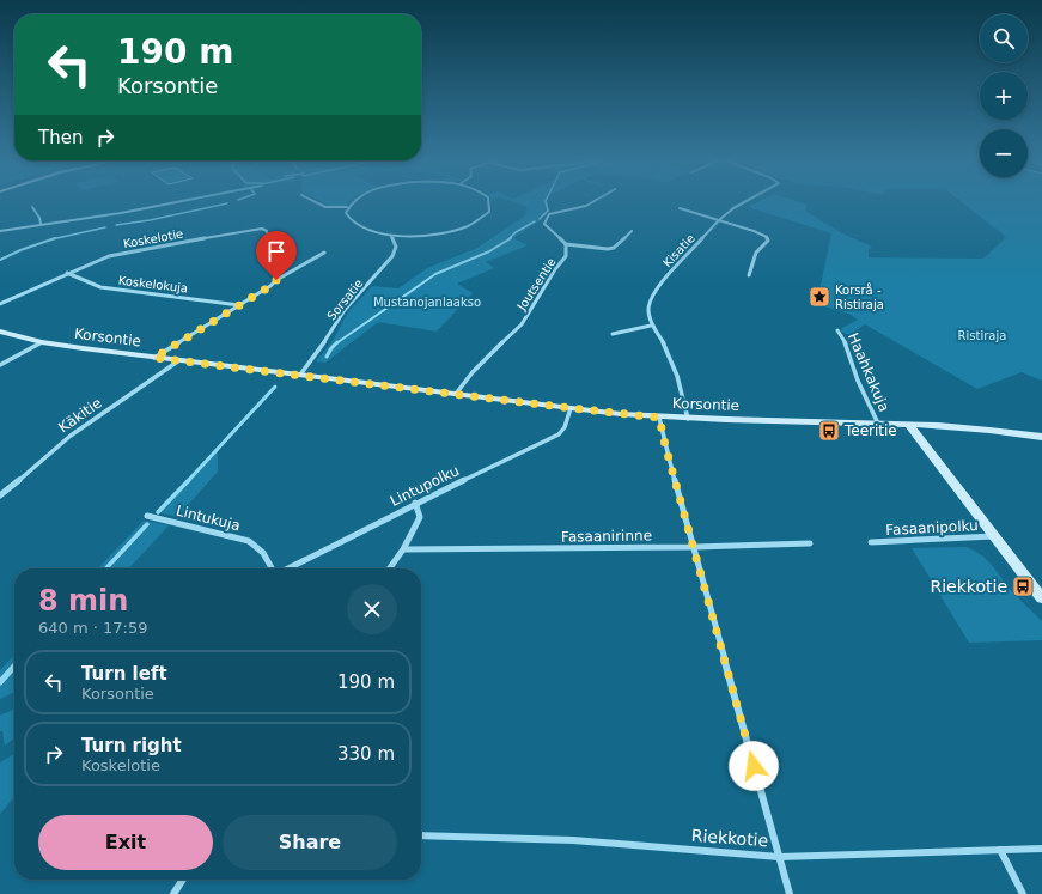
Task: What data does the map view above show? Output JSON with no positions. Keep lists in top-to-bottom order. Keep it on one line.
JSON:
{"streets":{"main road":["Korsontie"],"street":["Koskelotie","Kisatie","Koskelokuja","Joutsentie","Sorsatie","Haahkakuja","Käkitie","Lintupolku","Lintukuja","Fasaanipolku","Fasaanirinne","Riekkotie"]},"crossings":[["Koskelotie","Koskelokuja"],["Joutsentie","Korsontie"],["Sorsatie","Korsontie"],["Korsontie","Haahkakuja"],["Korsontie","Käkitie"],["Korsontie","Lintupolku"]],"parks":["Mustanojanlaakso","Ristiraja"],"places":{"place":["Korsrå - Ristiraja"],"bus stop":["Teeritie","Riekkotie"]},"page":{"map_buttons":["+","−"],"turn":["190 m","Korsontie"],"then":"Then","heading":["8 min","640 m · 17:59"],"list":[{"name":"Turn left","note":"Korsontie","value":"190 m"},{"name":"Turn right","note":"Koskelotie","value":"330 m"}],"buttons":["Exit","Share"]}}
